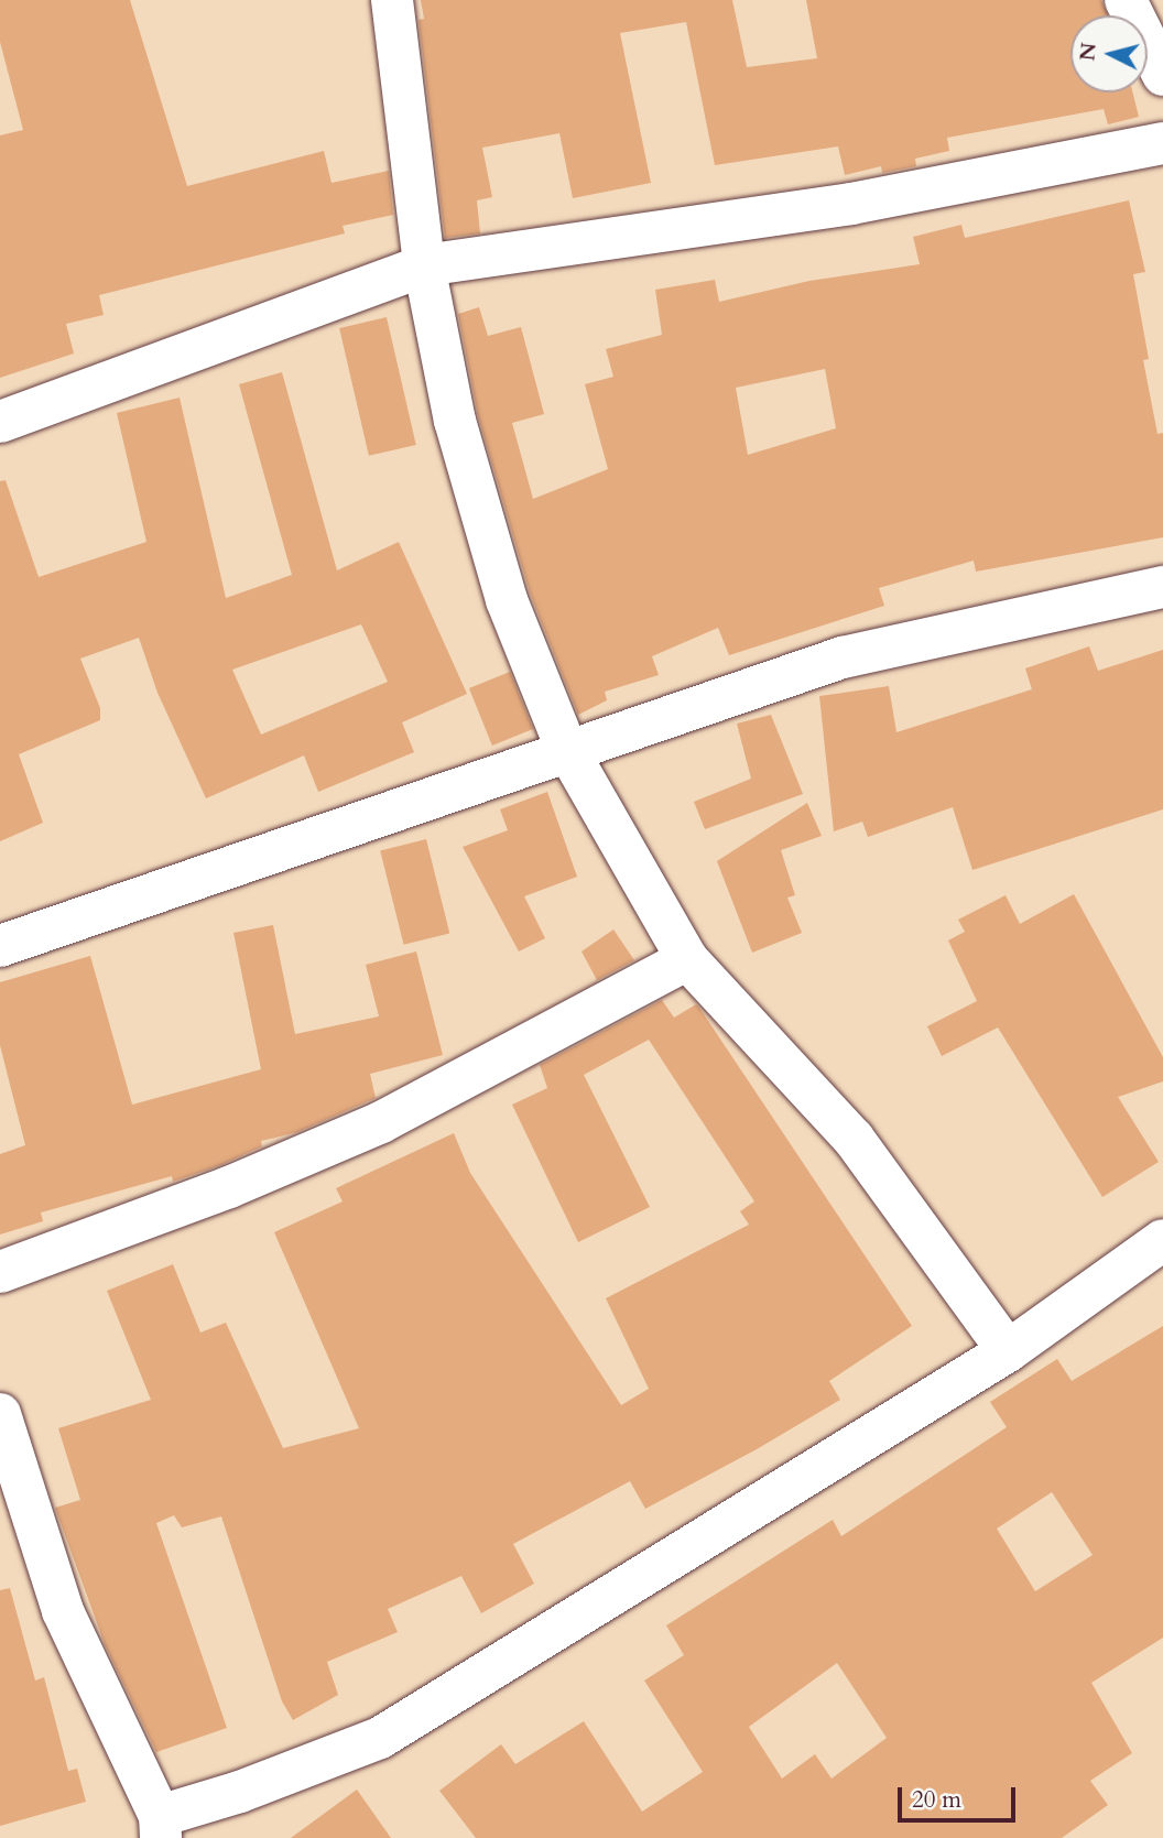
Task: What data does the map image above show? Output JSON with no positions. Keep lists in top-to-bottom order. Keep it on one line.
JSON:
{"scale_bar":"20 m","north":"left"}
